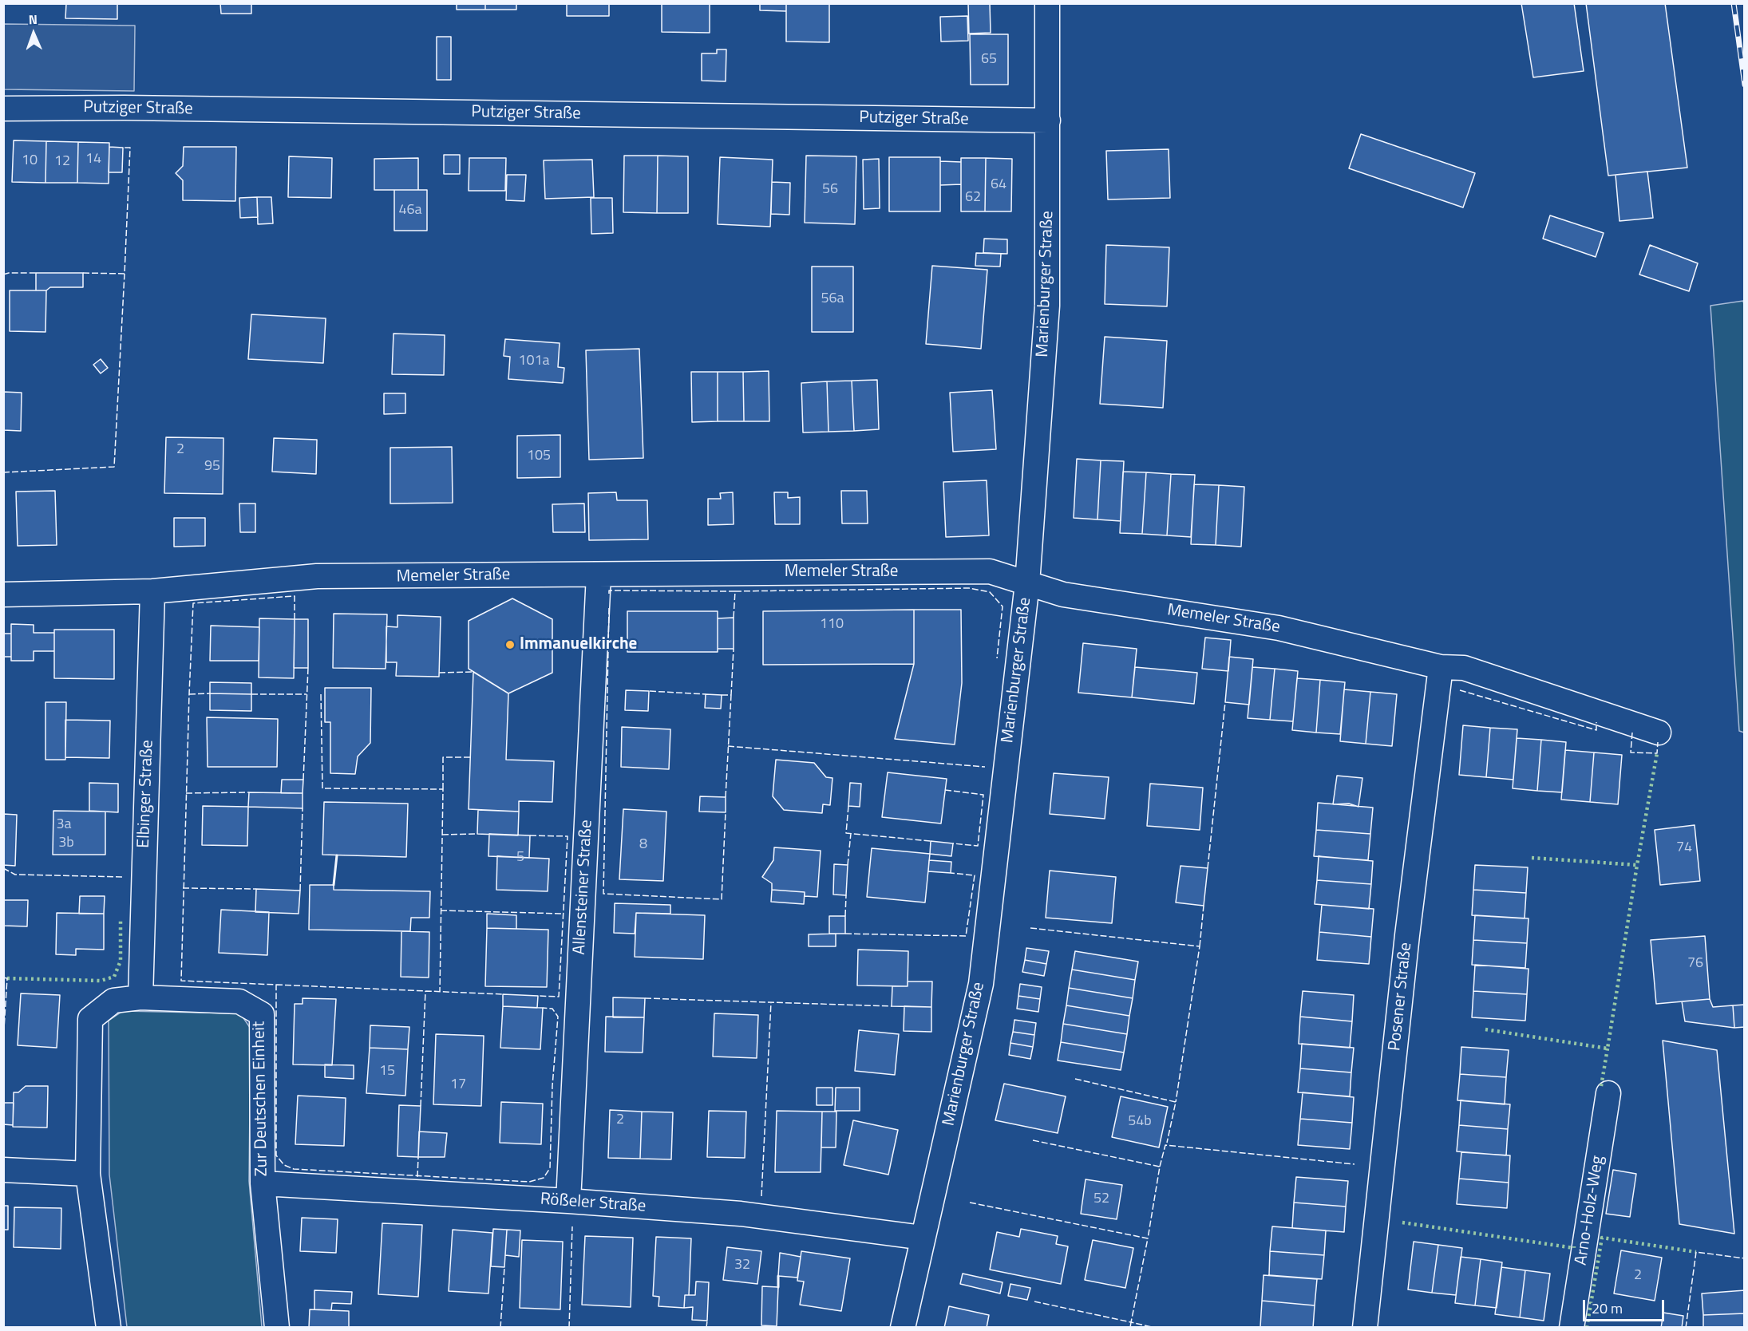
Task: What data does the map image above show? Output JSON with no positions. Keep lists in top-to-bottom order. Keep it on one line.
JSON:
{"streets":{"street":["Putziger Straße","Marienburger Straße","Memeler Straße","Elbinger Straße","Allensteiner Straße","Posener Straße","Zur Deutschen Einheit","Rößeler Straße","Arno-Holz-Weg"]},"crossings":[["Putziger Straße","Marienburger Straße"],["Marienburger Straße","Memeler Straße"],["Marienburger Straße","Rößeler Straße"],["Memeler Straße","Elbinger Straße"],["Memeler Straße","Allensteiner Straße"],["Memeler Straße","Posener Straße"],["Elbinger Straße","Zur Deutschen Einheit"],["Allensteiner Straße","Rößeler Straße"],["Zur Deutschen Einheit","Rößeler Straße"]],"places":["Immanuelkirche"],"house_numbers":["65","14","10","12","64","56","62","46a","56a","101a","2","105","95","110","3a","3b","8","74","5","76","15","17","2","54b","52","32","2"],"scale_bar":"20 m","north":"top"}
